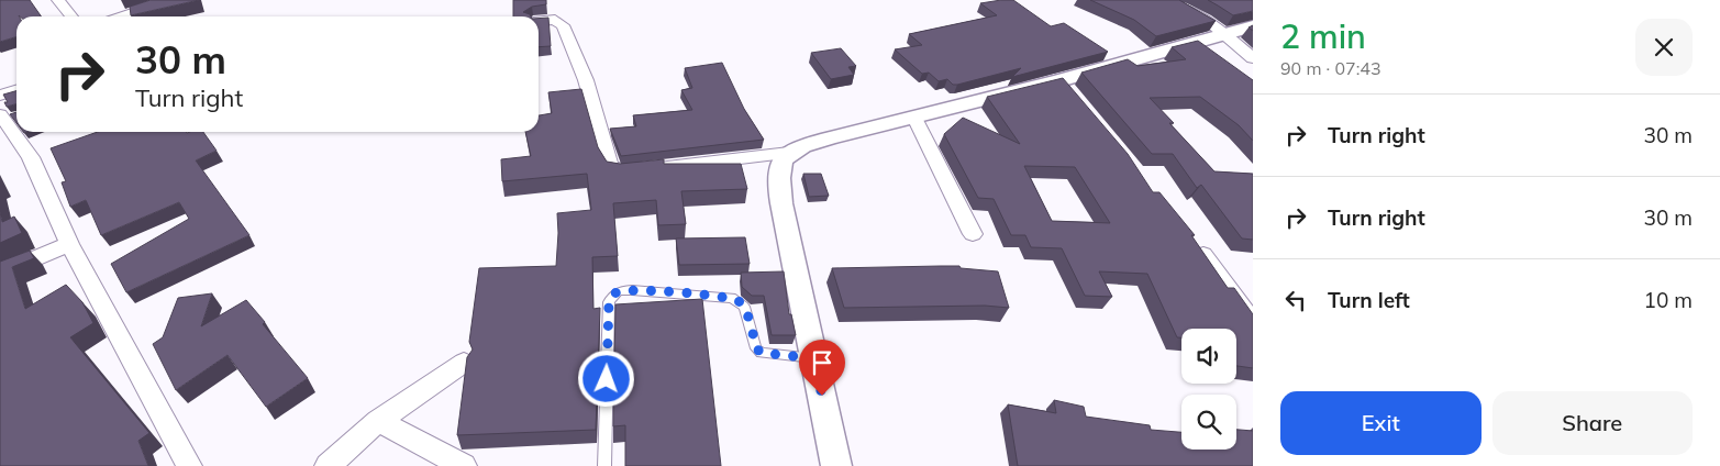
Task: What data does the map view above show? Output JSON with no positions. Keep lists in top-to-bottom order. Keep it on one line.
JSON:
{"page":{"heading":["2 min","90 m · 07:43"],"turn":["30 m","Turn right"],"list":[{"name":"Turn right","value":"30 m"},{"name":"Turn right","value":"30 m"},{"name":"Turn left","value":"10 m"}],"buttons":["Exit","Share"]}}
